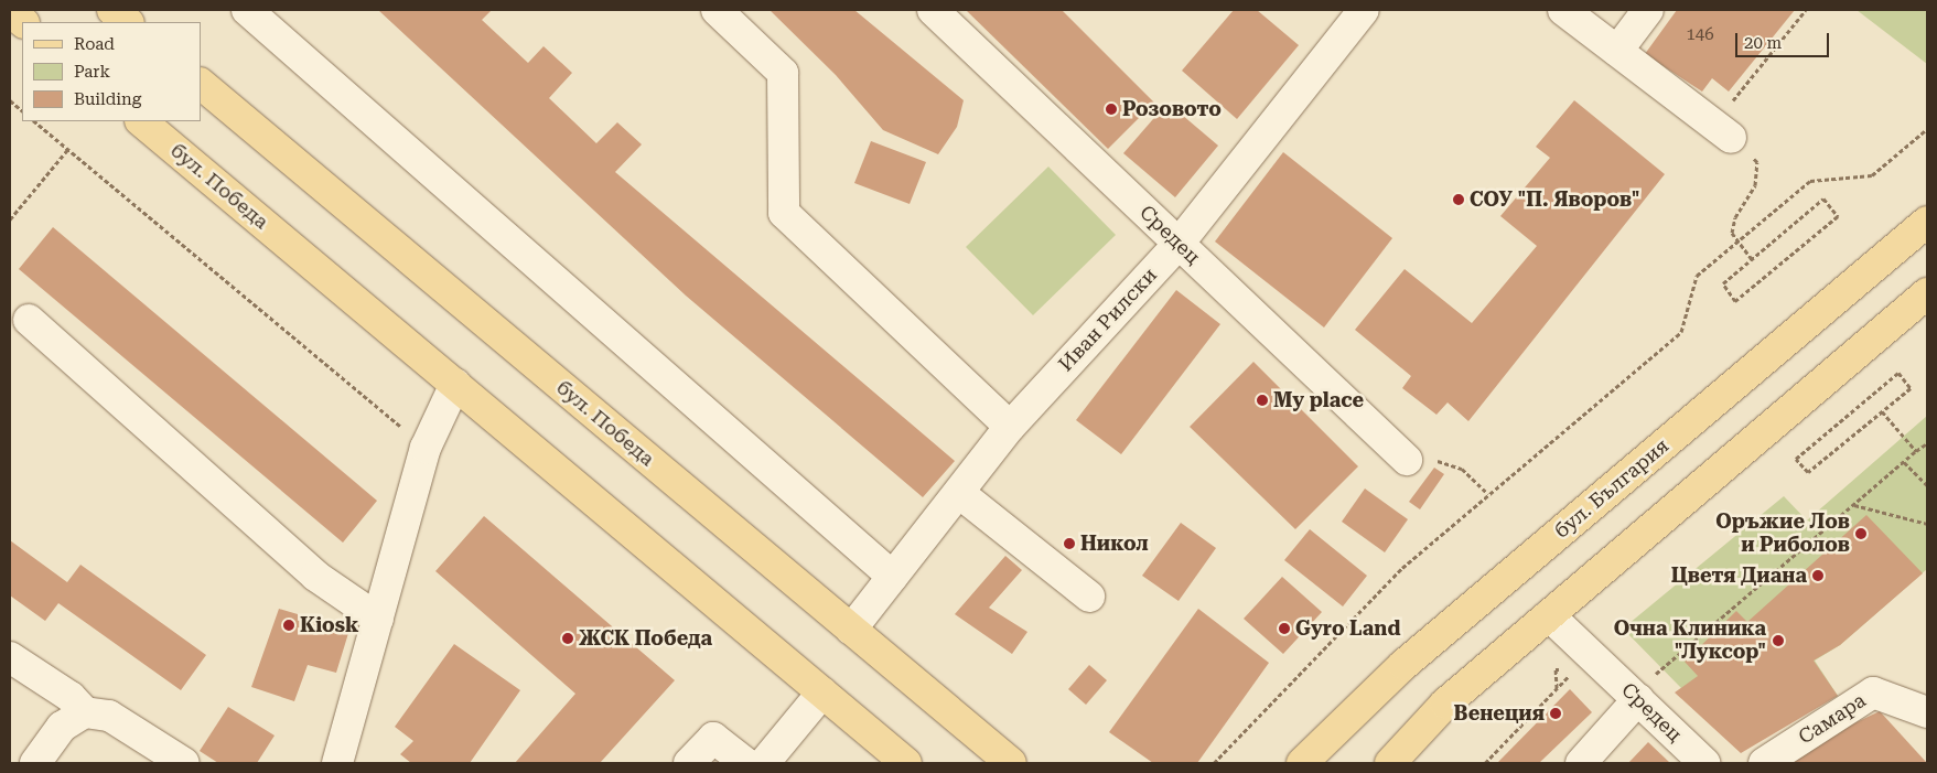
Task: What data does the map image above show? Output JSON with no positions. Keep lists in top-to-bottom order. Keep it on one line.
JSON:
{"streets":{"main road":["бул. Победа","бул. България"],"street":["Средец","Иван Рилски","Самара"]},"crossings":[["бул. Победа","Иван Рилски"],["Средец","Иван Рилски"]],"places":["Розовото","СОУ \"П. Яворов\"","My place","Оръжие Лов и Риболов","Никол","Цветя Диана","Kiosk","Gyro Land","ЖСК Победа","Очна Клиника \"Луксор\"","Венеция"],"house_numbers":["146"],"legend":["Road","Park","Building"],"scale_bar":"20 m"}
